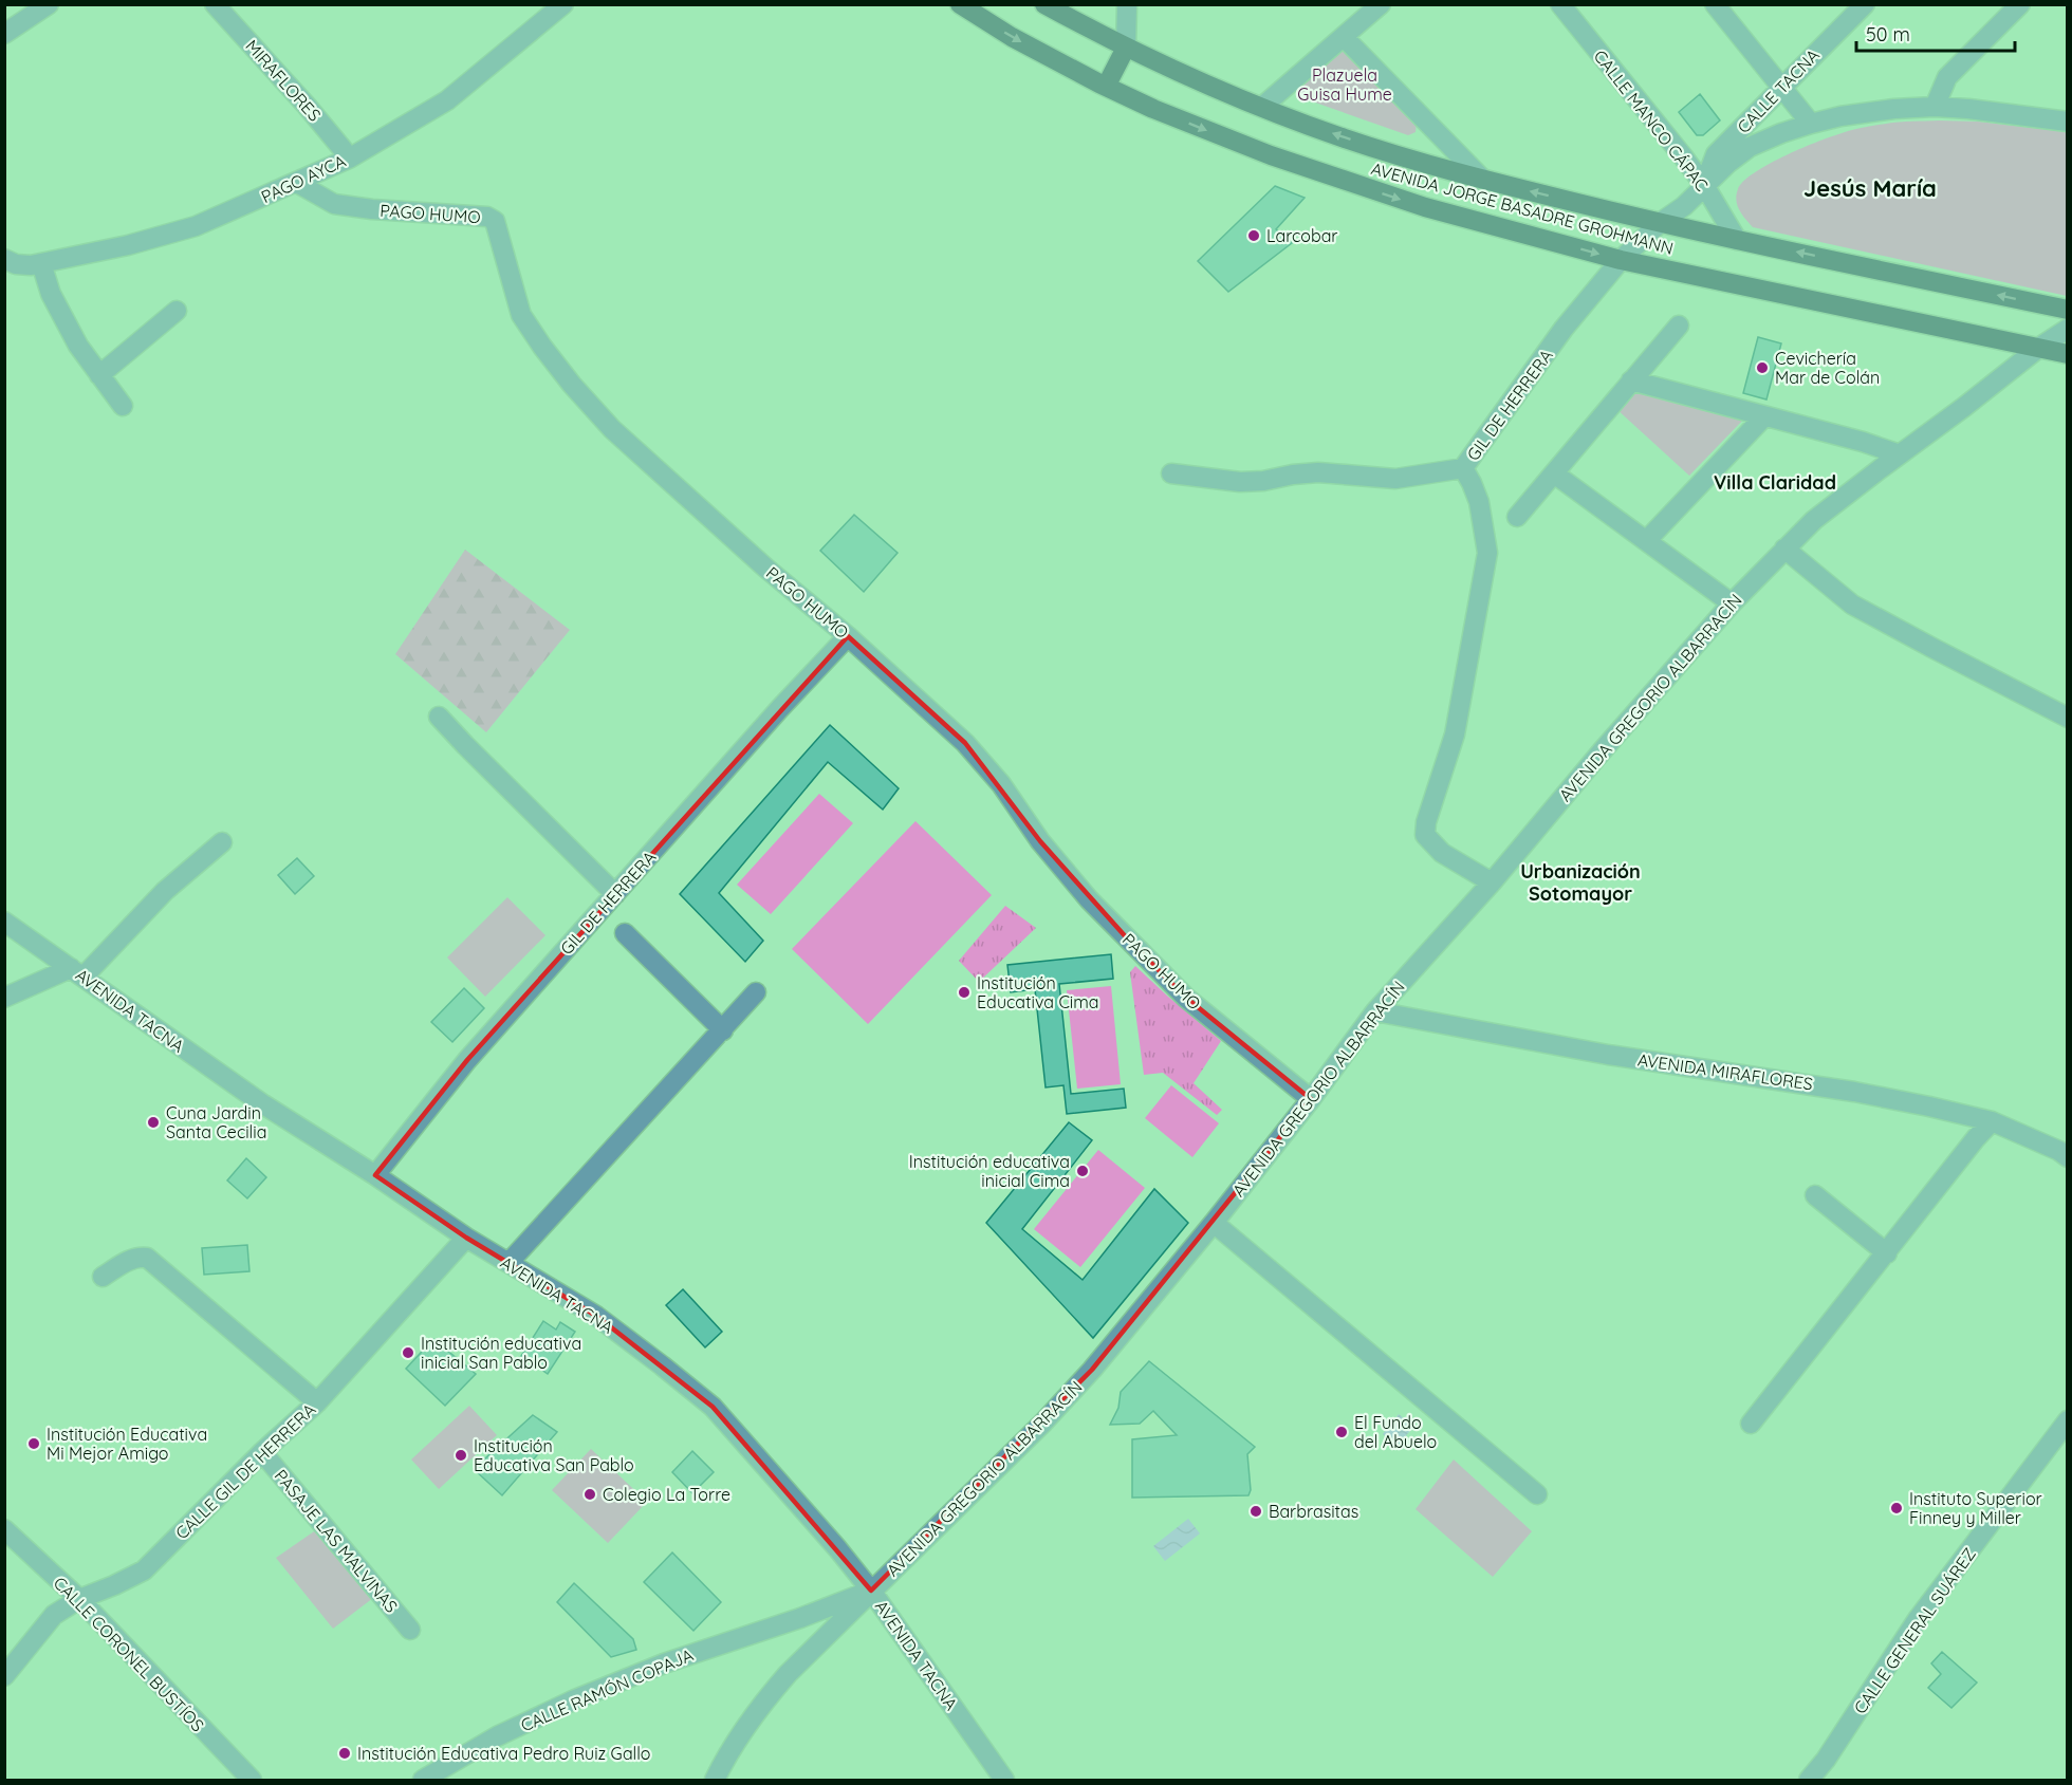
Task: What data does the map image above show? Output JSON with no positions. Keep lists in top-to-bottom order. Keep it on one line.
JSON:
{"streets":{"highway":["AVENIDA JORGE BASADRE GROHMANN"],"street":["MIRAFLORES","CALLE TACNA","CALLE MANCO CÁPAC","PAGO AYCA","PAGO HUMO","GIL DE HERRERA","AVENIDA GREGORIO ALBARRACÍN","AVENIDA TACNA","AVENIDA MIRAFLORES","CALLE GIL DE HERRERA","PASAJE LAS MALVINAS","CALLE GENERAL SUÁREZ","CALLE CORONEL BUSTÍOS","CALLE RAMÓN COPAJA"]},"crossings":[["MIRAFLORES","PAGO AYCA"],["CALLE TACNA","CALLE MANCO CÁPAC"],["CALLE TACNA","GIL DE HERRERA"],["CALLE MANCO CÁPAC","AVENIDA JORGE BASADRE GROHMANN"],["CALLE MANCO CÁPAC","GIL DE HERRERA"],["PAGO AYCA","PAGO HUMO"],["AVENIDA JORGE BASADRE GROHMANN","GIL DE HERRERA"],["AVENIDA JORGE BASADRE GROHMANN","AVENIDA GREGORIO ALBARRACÍN"],["PAGO HUMO","GIL DE HERRERA"],["PAGO HUMO","AVENIDA GREGORIO ALBARRACÍN"],["GIL DE HERRERA","AVENIDA TACNA"],["AVENIDA GREGORIO ALBARRACÍN","AVENIDA TACNA"],["AVENIDA GREGORIO ALBARRACÍN","AVENIDA MIRAFLORES"],["AVENIDA GREGORIO ALBARRACÍN","CALLE RAMÓN COPAJA"],["AVENIDA TACNA","CALLE GIL DE HERRERA"],["AVENIDA TACNA","CALLE RAMÓN COPAJA"],["CALLE GIL DE HERRERA","PASAJE LAS MALVINAS"],["CALLE GIL DE HERRERA","CALLE CORONEL BUSTÍOS"]],"districts":["Jesús María","Villa Claridad","Urbanización Sotomayor"],"parks":["Plazuela Guisa Hume"],"places":["Larcobar","Cevichería Mar de Colán","Institución Educativa Cima","Cuna Jardin Santa Cecilia","Institución educativa inicial Cima","Institución educativa inicial San Pablo","El Fundo del Abuelo","Institución Educativa Mi Mejor Amigo","Institución Educativa San Pablo","Colegio La Torre","Instituto Superior Finney y Miller","Barbrasitas","Institución Educativa Pedro Ruiz Gallo"],"scale_bar":"50 m"}
